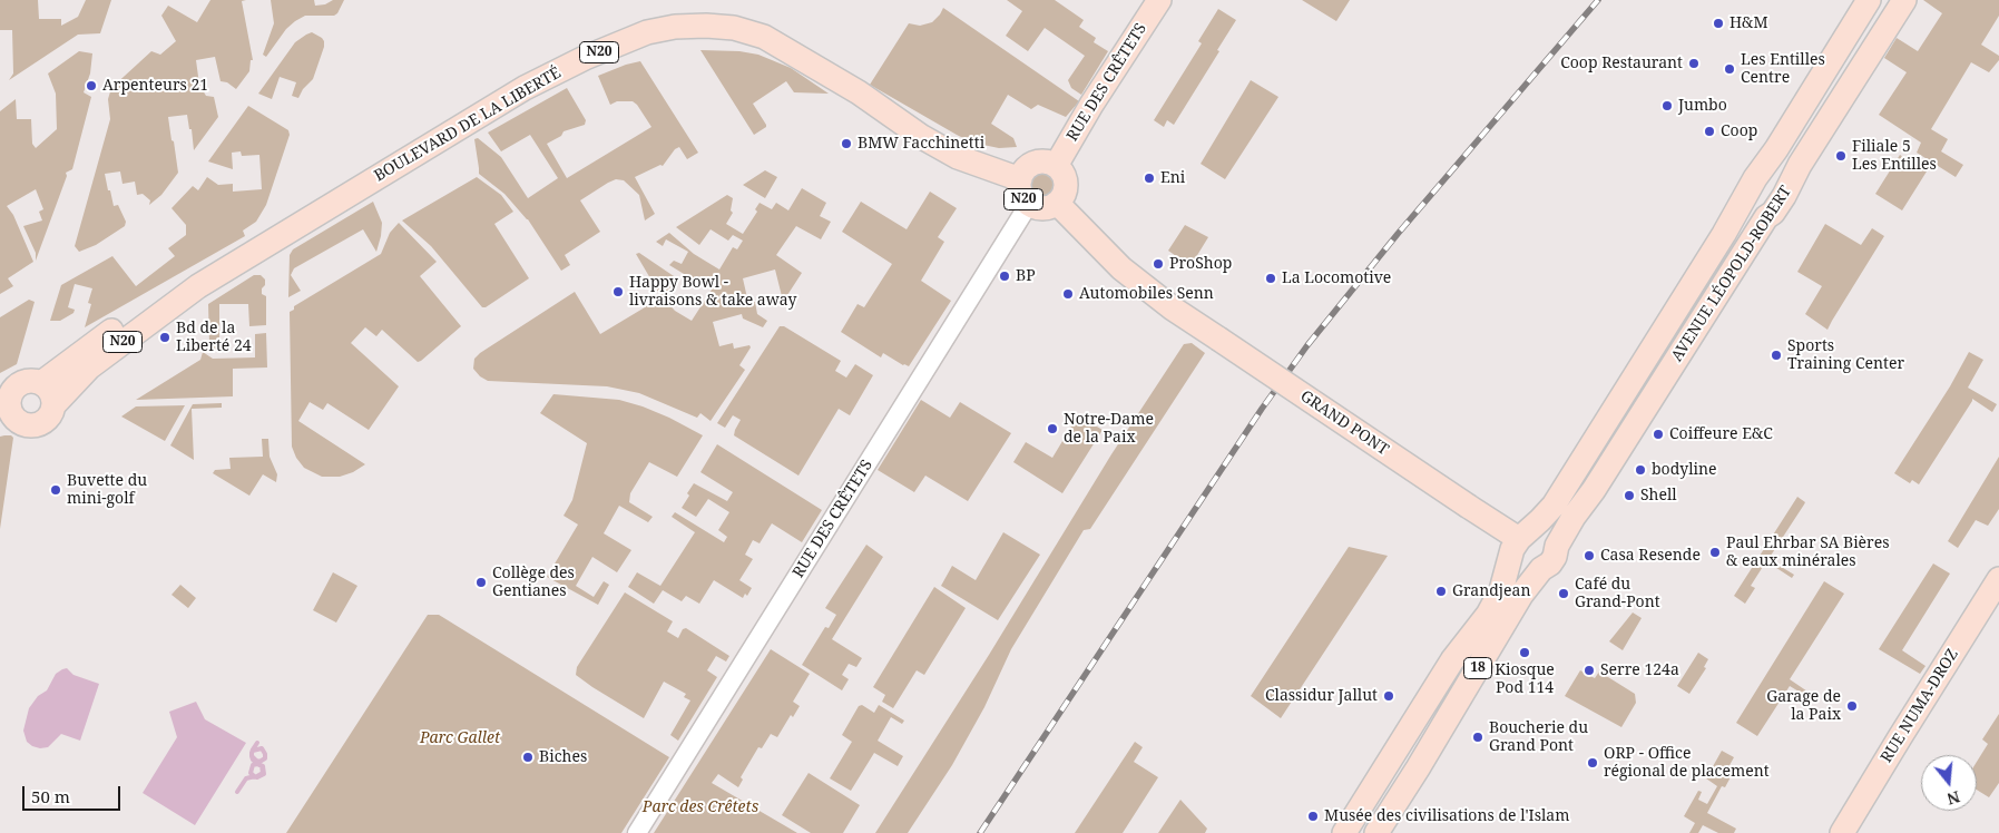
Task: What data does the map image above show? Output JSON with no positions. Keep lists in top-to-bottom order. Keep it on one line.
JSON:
{"streets":{"main road":["N20","RUE DES CRÊTETS","BOULEVARD DE LA LIBERTÉ","AVENUE LÉOPOLD-ROBERT","GRAND PONT","18","RUE NUMA-DROZ"]},"crossings":[["N20","RUE DES CRÊTETS"],["N20","BOULEVARD DE LA LIBERTÉ"],["N20","GRAND PONT"],["RUE DES CRÊTETS","BOULEVARD DE LA LIBERTÉ"],["RUE DES CRÊTETS","GRAND PONT"],["BOULEVARD DE LA LIBERTÉ","GRAND PONT"],["AVENUE LÉOPOLD-ROBERT","GRAND PONT"]],"parks":["Parc Gallet","Parc des Crêtets"],"places":["H&M","Coop Restaurant","Les Entilles Centre","Arpenteurs 21","Jumbo","Coop","BMW Facchinetti","Filiale 5 Les Entilles","Eni","ProShop","BP","La Locomotive","Happy Bowl - livraisons & take away","Automobiles Senn","Bd de la Liberté 24","Sports Training Center","Notre-Dame de la Paix","Coiffeure E&C","bodyline","Buvette du mini-golf","Shell","Paul Ehrbar SA Bières & eaux minérales","Casa Resende","Collège des Gentianes","Grandjean","Café du Grand-Pont","Kiosque Pod 114","Serre 124a","Classidur Jallut","Garage de la Paix","Boucherie du Grand Pont","Biches","ORP - Office régional de placement","Musée des civilisations de l'Islam"],"scale_bar":"50 m","north":"bottom"}
